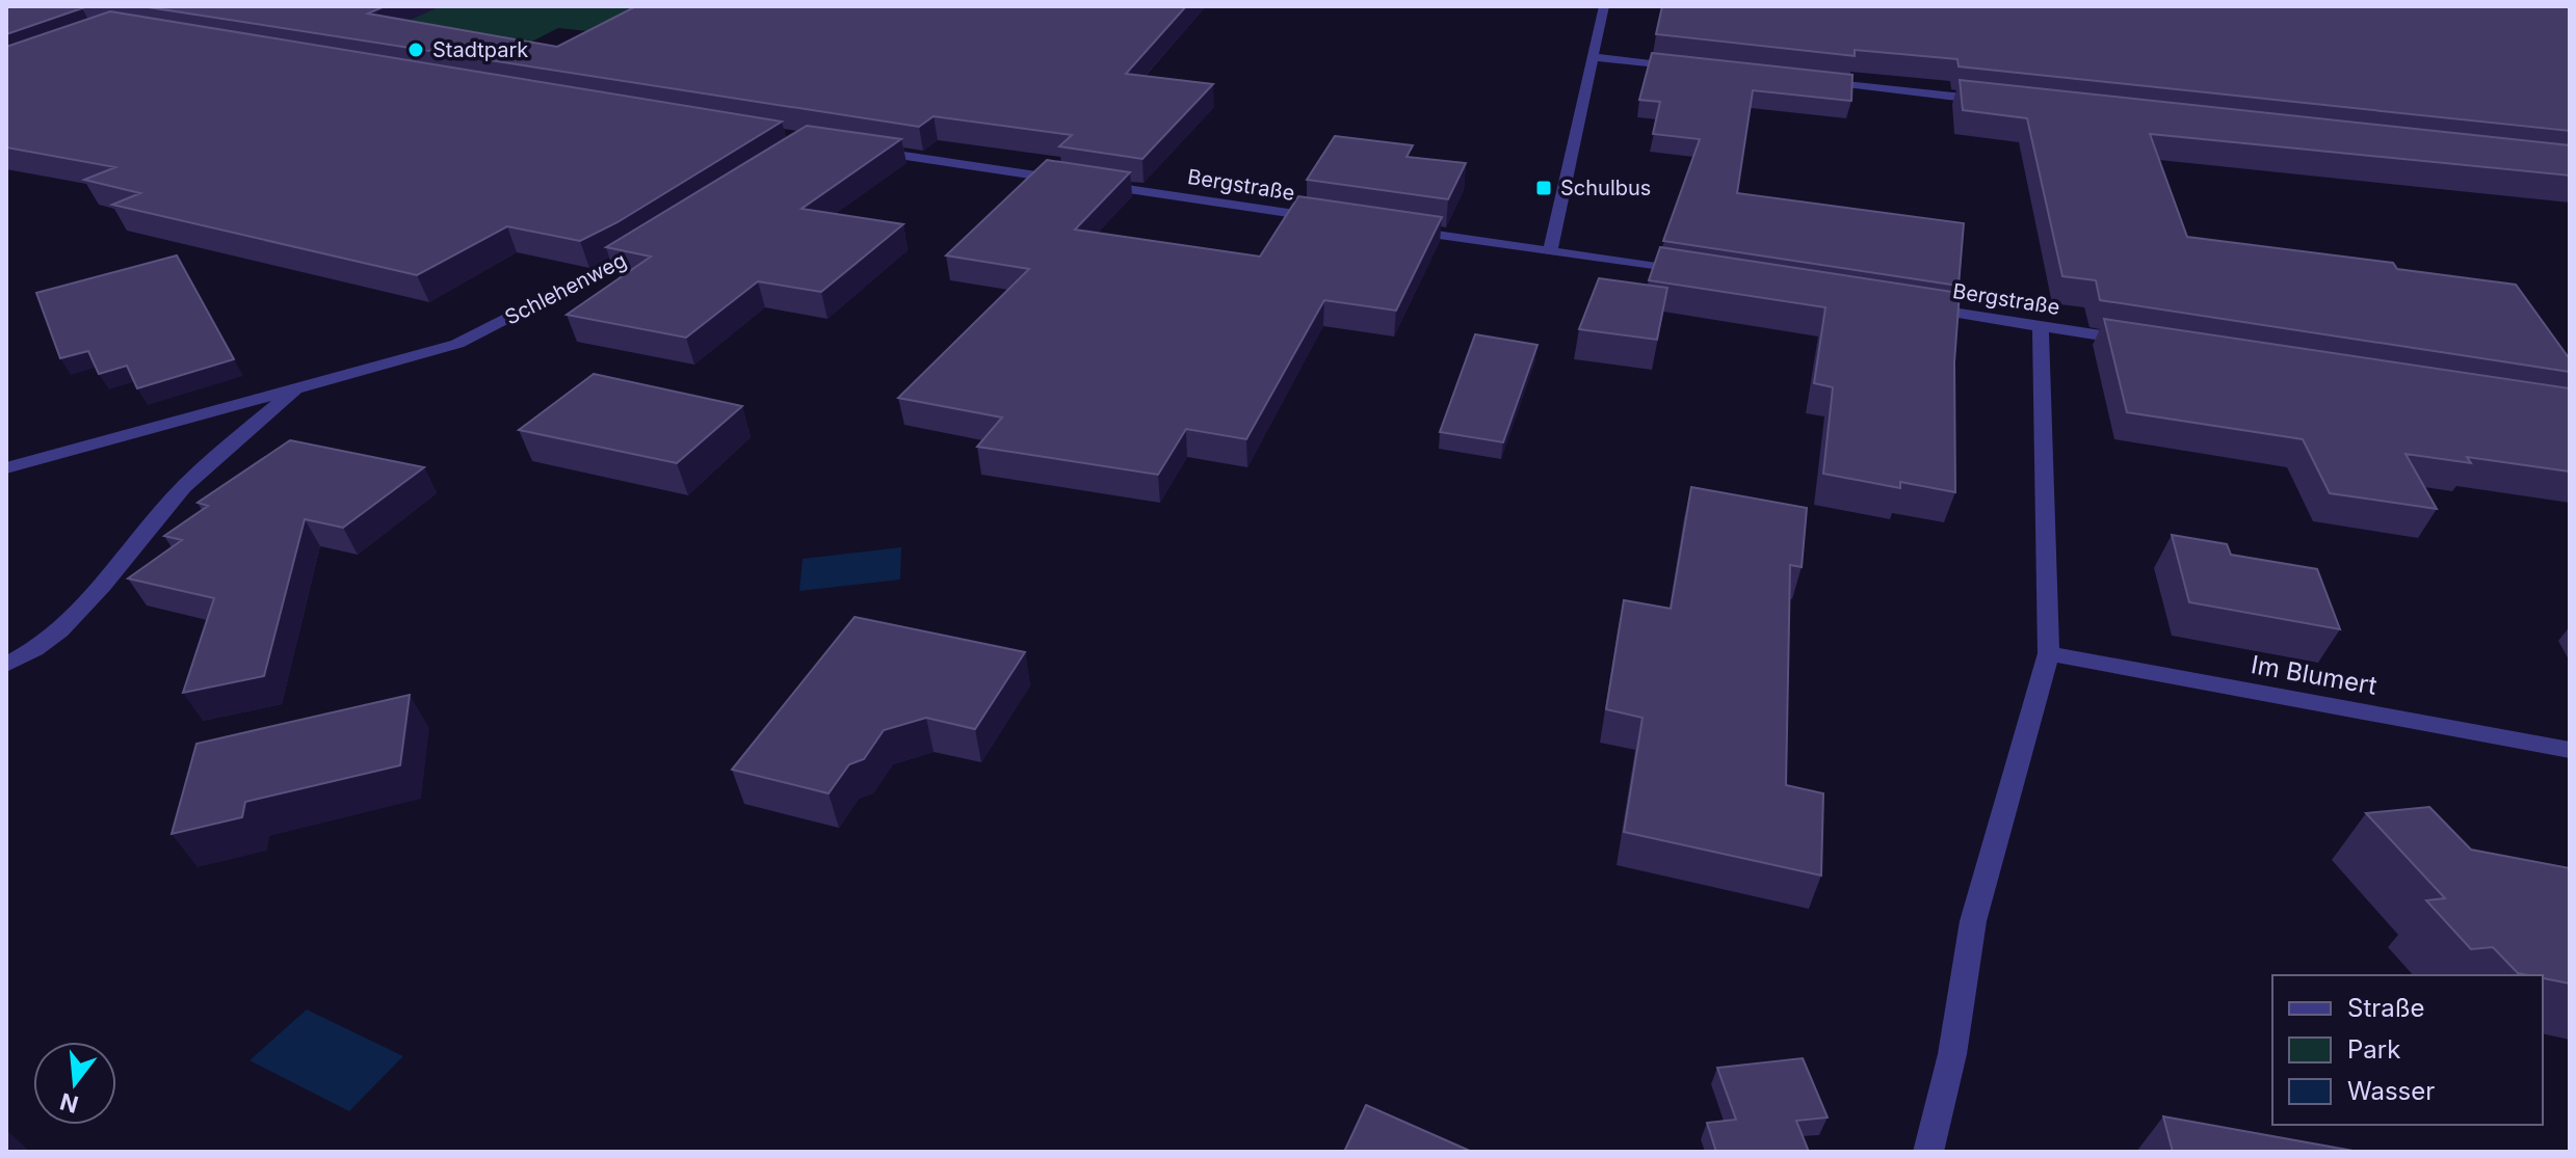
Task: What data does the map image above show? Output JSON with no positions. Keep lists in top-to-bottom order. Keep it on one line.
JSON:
{"streets":{"street":["Bergstraße","Schlehenweg","Im Blumert"]},"places":{"other":["Stadtpark"],"transit":["Schulbus"]},"legend":["Straße","Park","Wasser"],"north":"bottom"}
